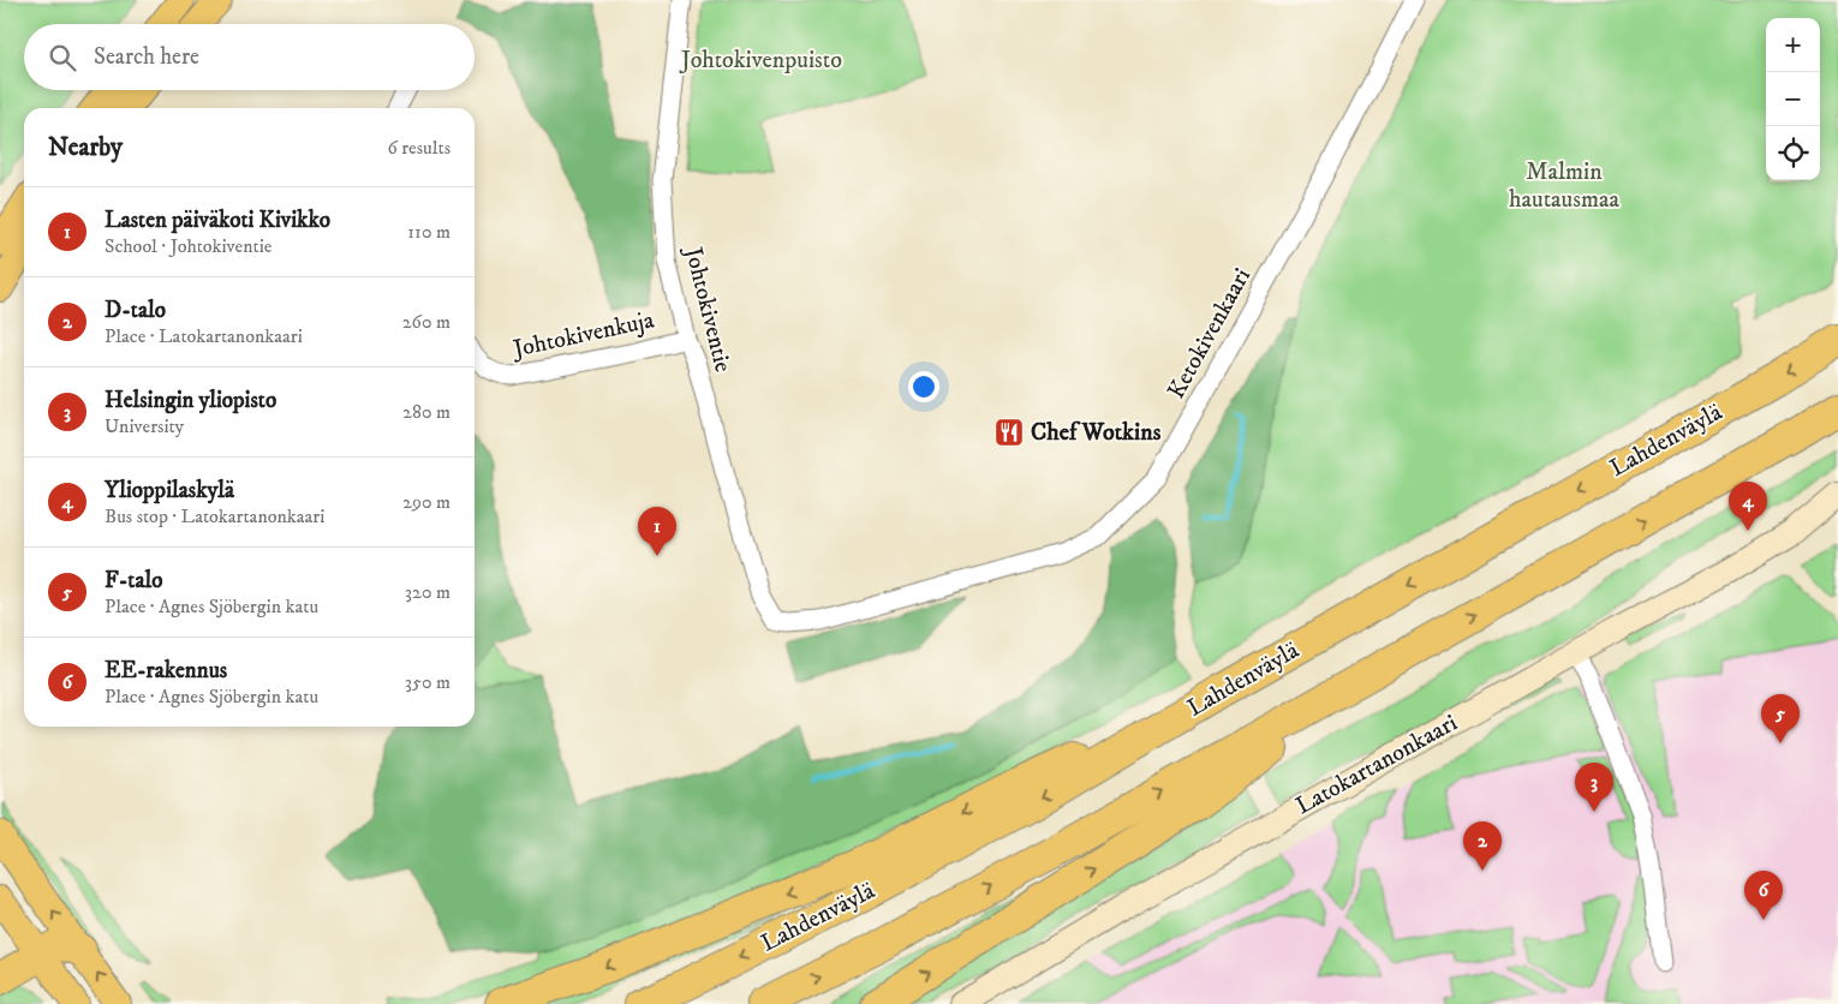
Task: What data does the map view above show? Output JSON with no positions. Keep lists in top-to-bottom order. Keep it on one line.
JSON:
{"streets":{"highway":["Lahdenväylä"],"street":["Johtokiventie","Ketokivenkaari","Johtokivenkuja","Latokartanonkaari"]},"crossings":[["Johtokiventie","Ketokivenkaari"],["Johtokiventie","Johtokivenkuja"]],"parks":["Johtokivenpuisto","Malmin hautausmaa"],"places":{"restaurant":["Chef Wotkins"]},"page":{"map_buttons":["+","−"],"search":"Search here","heading":["Nearby","6 results"],"list":[{"mark":"1","name":"Lasten päiväkoti Kivikko","note":"School · Johtokiventie","value":"110 m"},{"mark":"2","name":"D-talo","note":"Place · Latokartanonkaari","value":"260 m"},{"mark":"3","name":"Helsingin yliopisto","note":"University","value":"280 m"},{"mark":"4","name":"Ylioppilaskylä","note":"Bus stop · Latokartanonkaari","value":"290 m"},{"mark":"5","name":"F-talo","note":"Place · Agnes Sjöbergin katu","value":"320 m"},{"mark":"6","name":"EE-rakennus","note":"Place · Agnes Sjöbergin katu","value":"350 m"}],"pins":["4","1","5","3","2","6"]}}
